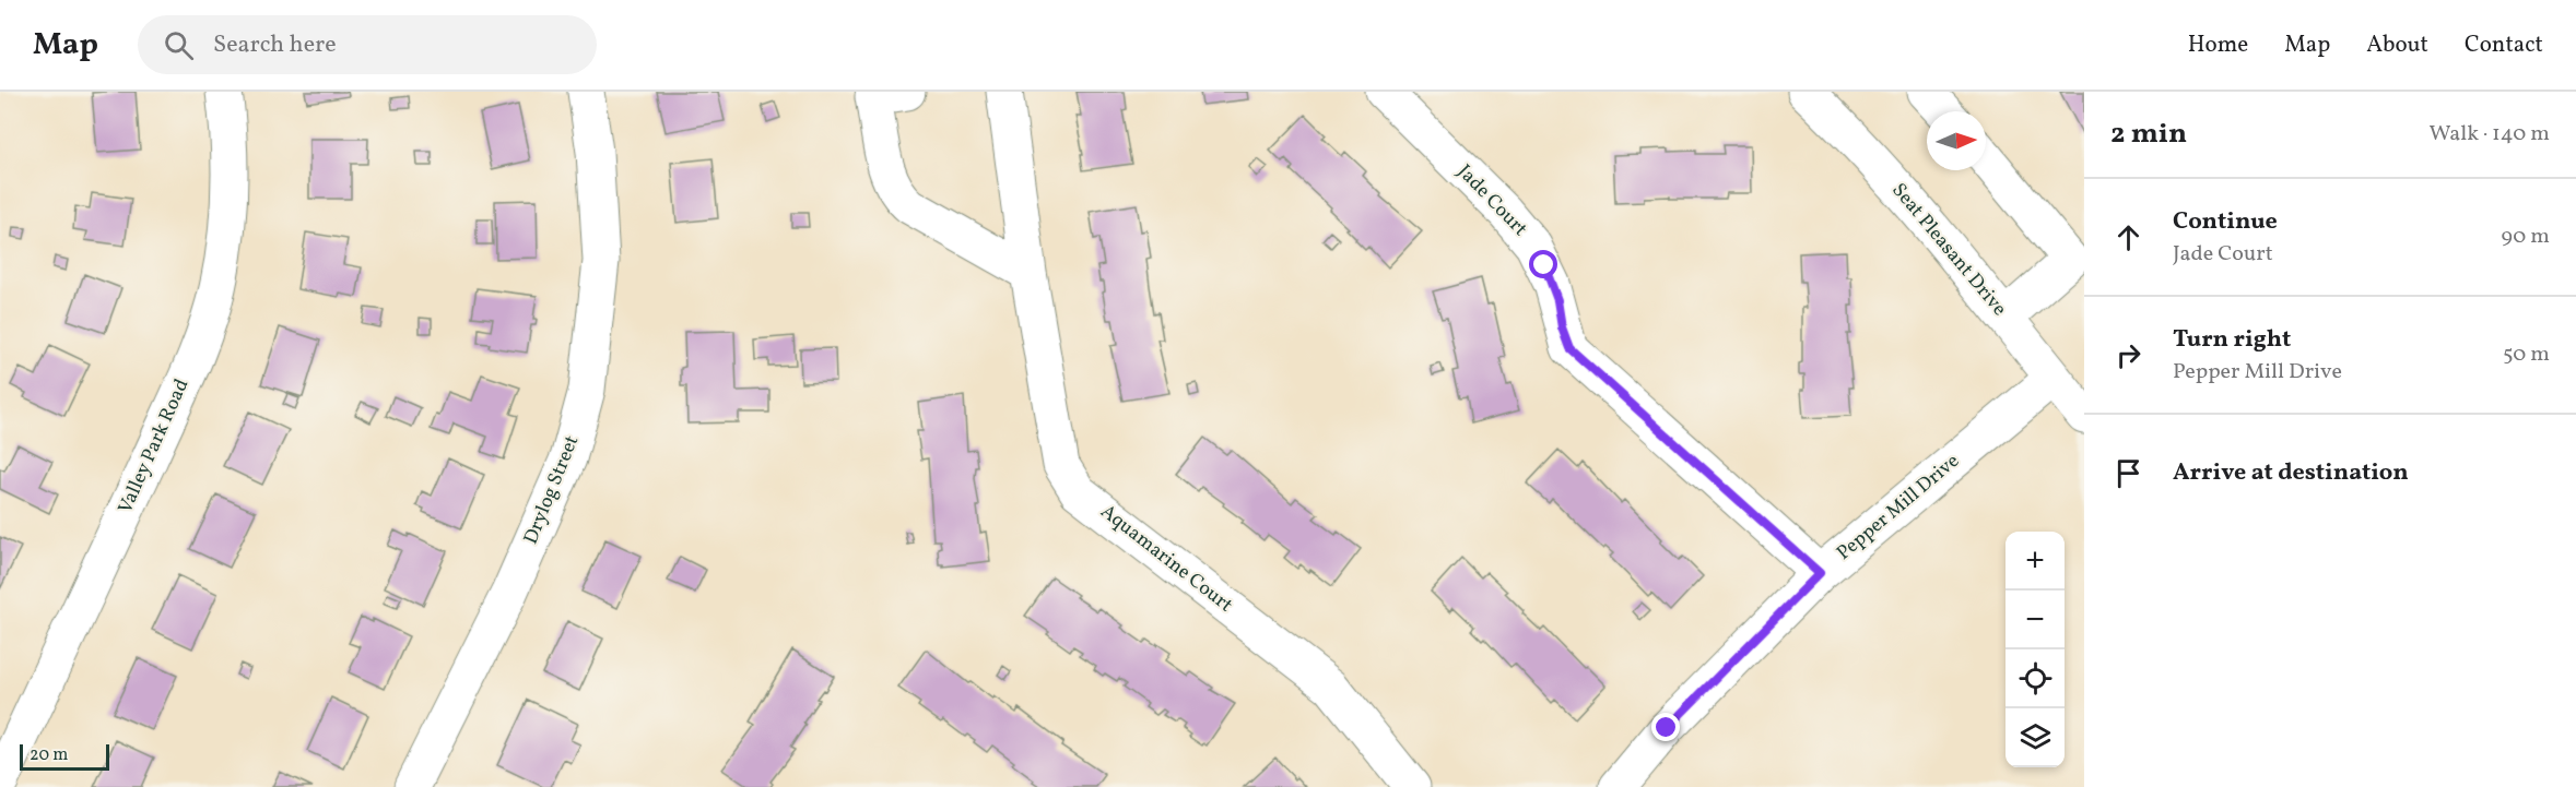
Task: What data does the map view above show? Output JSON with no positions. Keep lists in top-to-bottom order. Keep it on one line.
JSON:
{"streets":{"street":["Jade Court","Seat Pleasant Drive","Valley Park Road","Drylog Street","Pepper Mill Drive","Aquamarine Court"]},"crossings":[["Jade Court","Pepper Mill Drive"],["Seat Pleasant Drive","Pepper Mill Drive"]],"scale_bar":"20 m","north":"right","page":{"header":"Map","search":"Search here","nav":["Home","Map","About","Contact"],"heading":["2 min","Walk · 140 m"],"list":[["Continue","Jade Court","90 m"],["Turn right","Pepper Mill Drive","50 m"],"Arrive at destination"],"map_buttons":["+","−"],"scale":"20 m"}}
